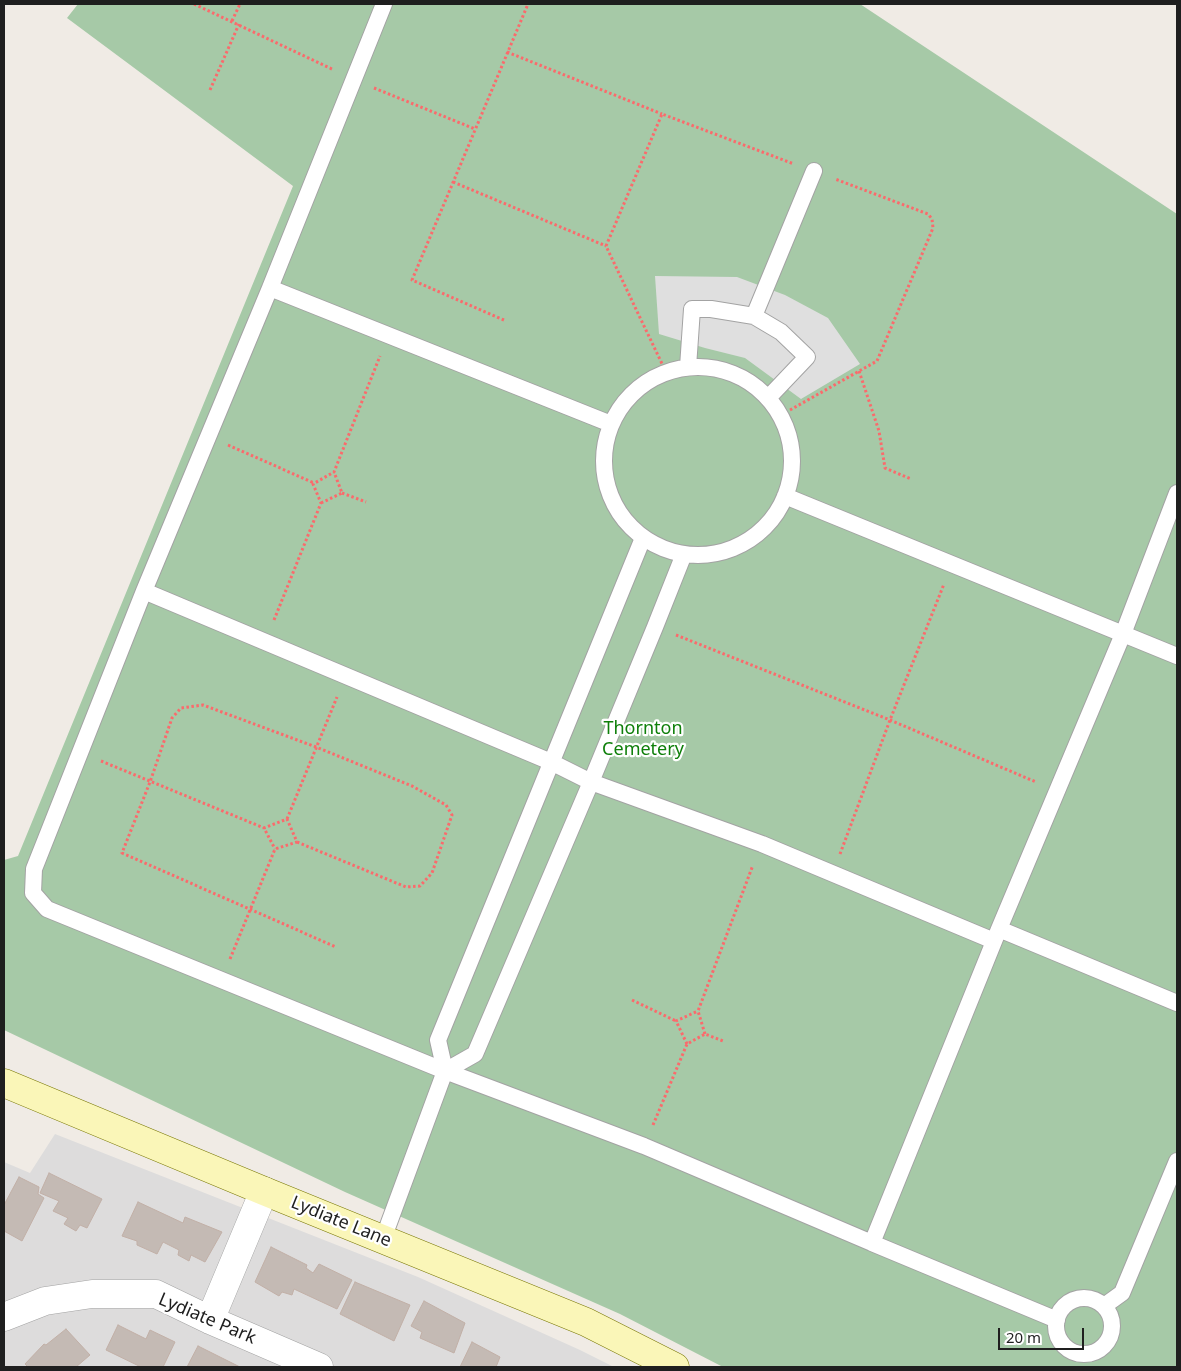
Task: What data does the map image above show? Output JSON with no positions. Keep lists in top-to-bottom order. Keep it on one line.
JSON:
{"streets":{"main road":["Lydiate Lane"],"street":["Lydiate Park"]},"parks":["Thornton Cemetery"],"scale_bar":"20 m"}
